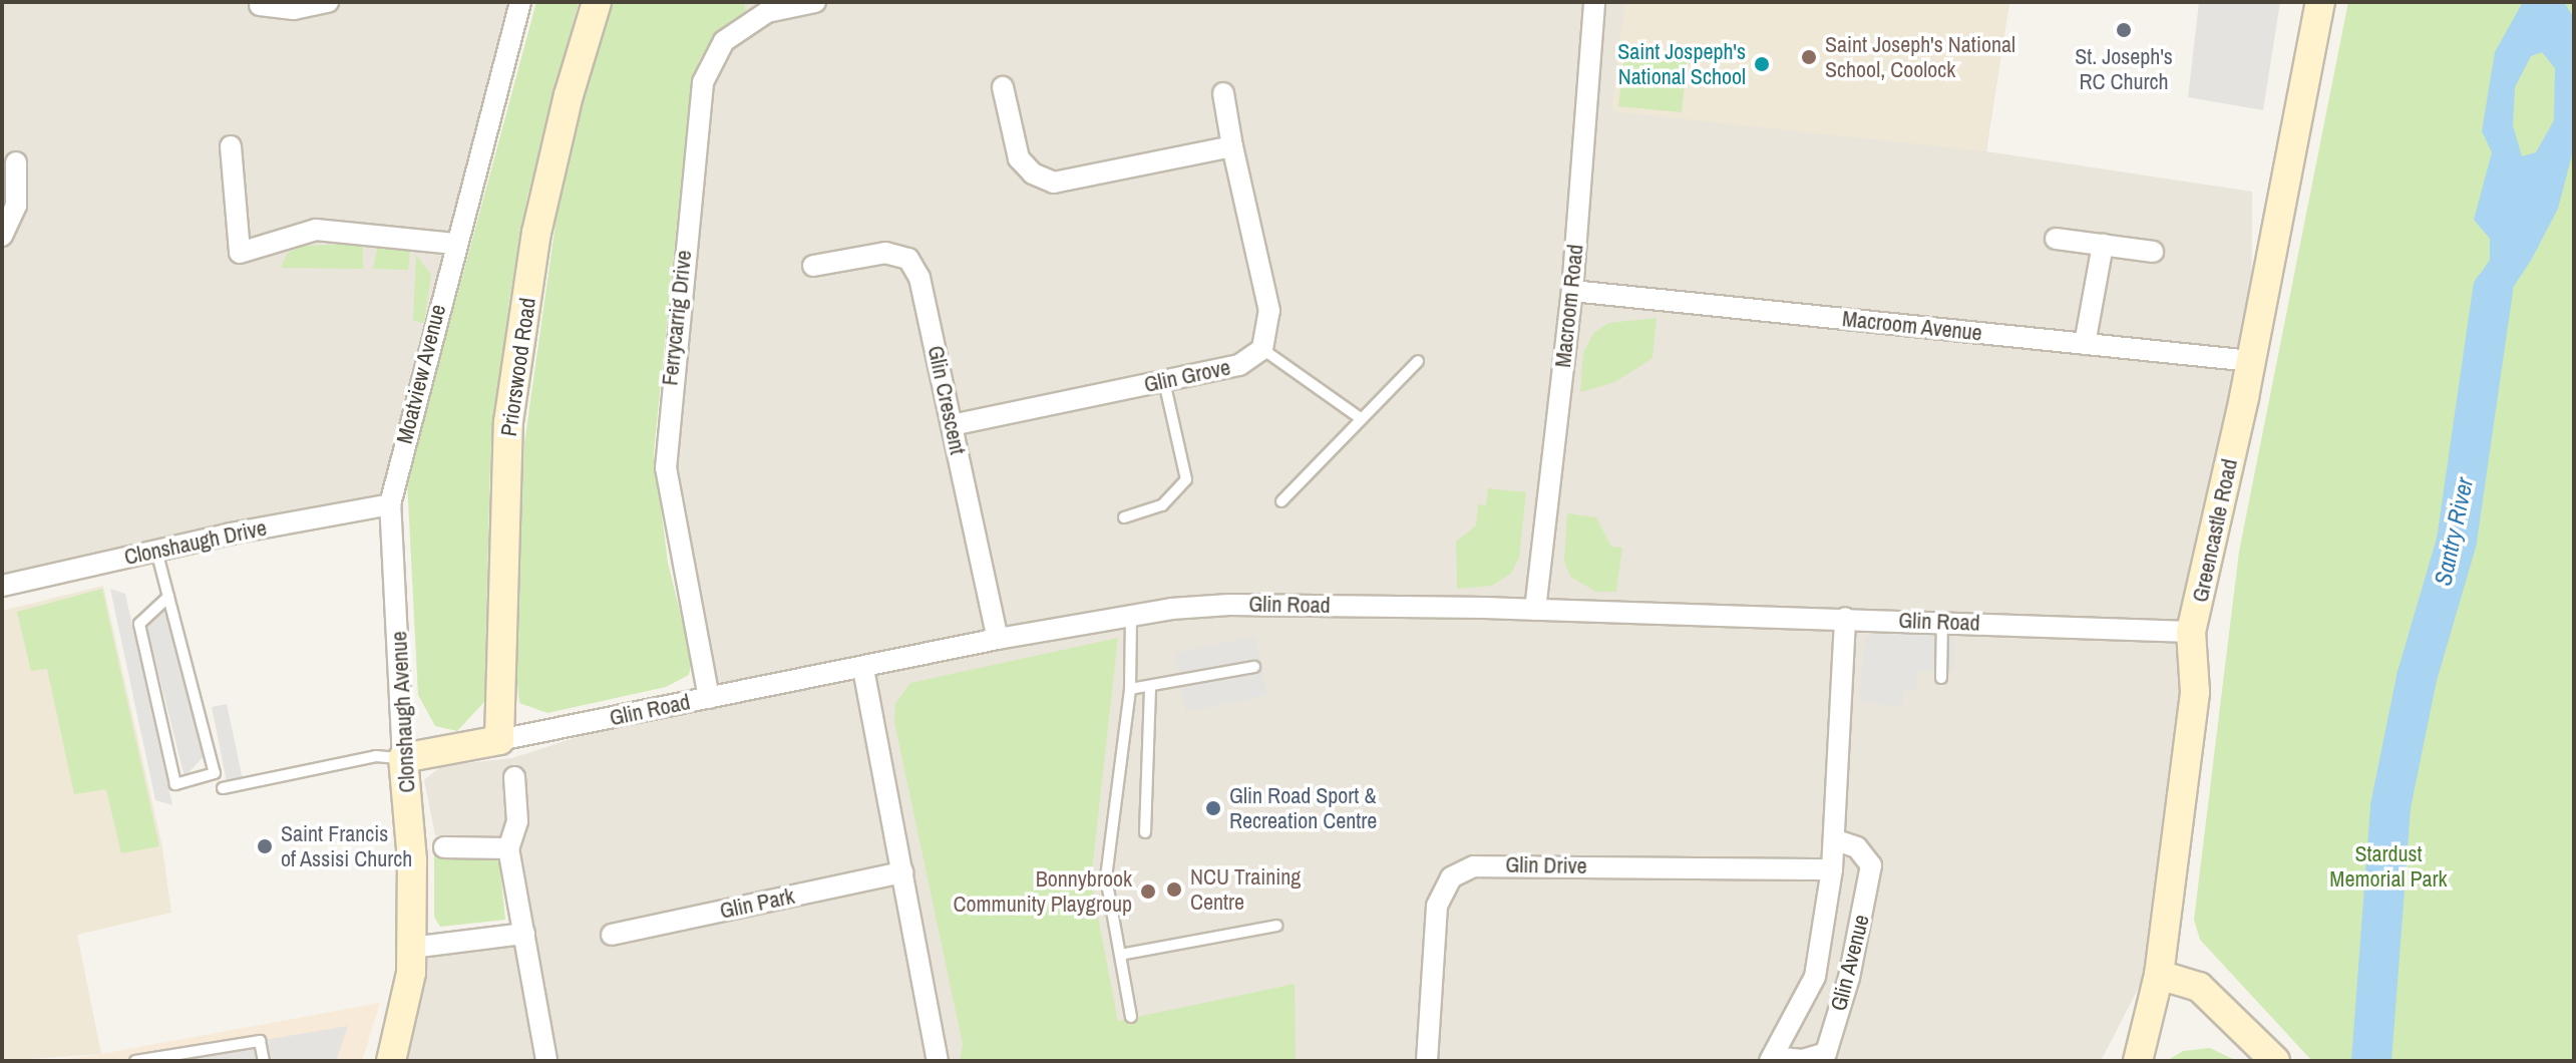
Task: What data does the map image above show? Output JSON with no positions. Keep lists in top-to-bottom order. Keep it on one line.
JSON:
{"streets":{"street":["Macroom Road","Ferrycarrig Drive","Macroom Avenue","Priorswood Road","Moatview Avenue","Glin Grove","Glin Crescent","Greencastle Road","Clonshaugh Drive","Glin Road","Clonshaugh Avenue","Glin Drive","Glin Park","Glin Avenue"]},"crossings":[["Macroom Road","Macroom Avenue"],["Macroom Road","Glin Road"],["Ferrycarrig Drive","Glin Road"],["Macroom Avenue","Greencastle Road"],["Priorswood Road","Glin Road"],["Moatview Avenue","Clonshaugh Drive"],["Moatview Avenue","Clonshaugh Avenue"],["Glin Grove","Glin Crescent"],["Glin Crescent","Glin Road"],["Greencastle Road","Glin Road"],["Clonshaugh Drive","Clonshaugh Avenue"],["Glin Road","Clonshaugh Avenue"],["Glin Road","Glin Avenue"],["Glin Drive","Glin Avenue"]],"water":["Santry River"],"parks":["Stardust Memorial Park"],"places":["St. Joseph's RC Church","Saint Joseph's National School, Coolock","Saint Jospeph's National School","Glin Road Sport & Recreation Centre","Saint Francis of Assisi Church","NCU Training Centre","Bonnybrook Community Playgroup"]}
